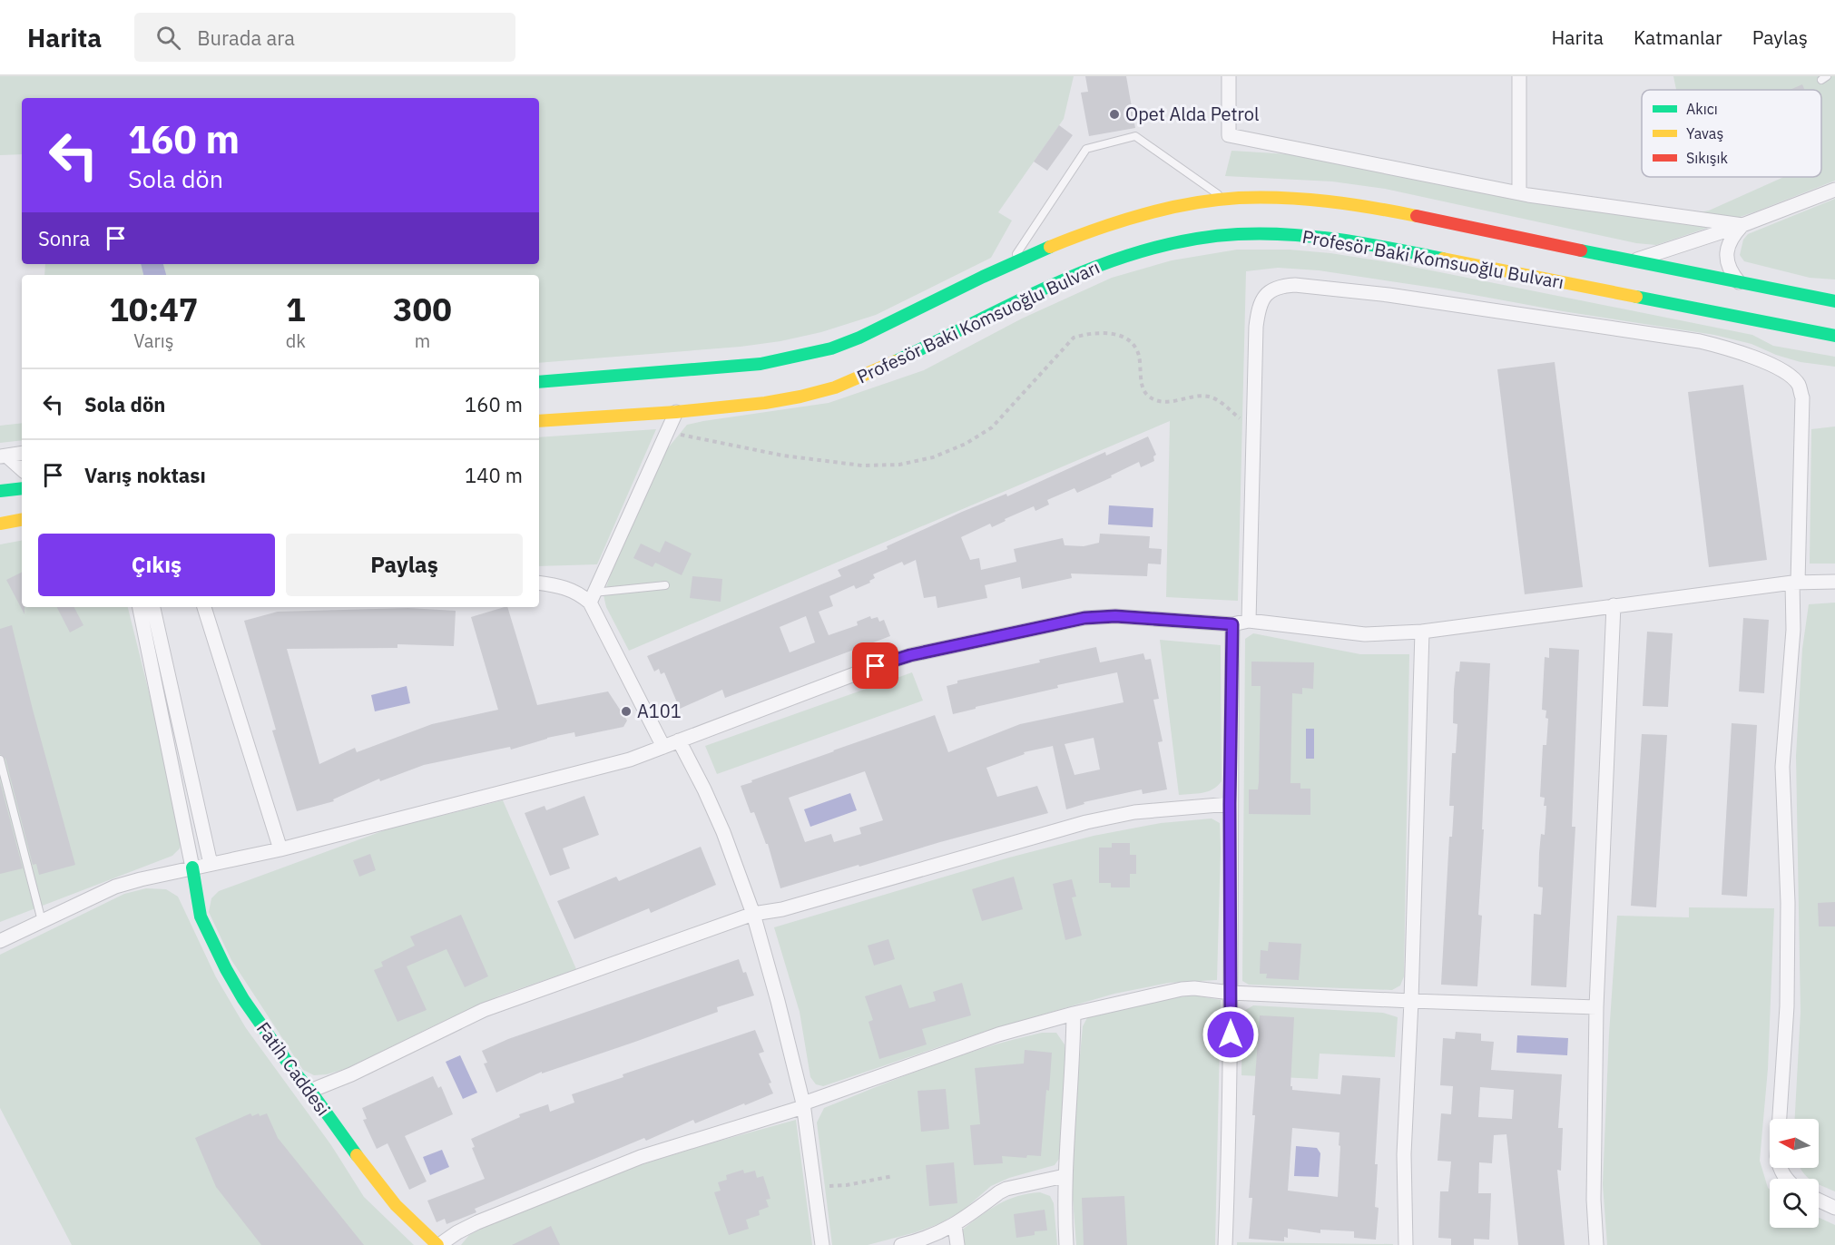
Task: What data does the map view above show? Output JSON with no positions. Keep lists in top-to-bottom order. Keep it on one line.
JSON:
{"streets":{"main road":["Profesör Baki Komsuoğlu Bulvarı","Fatih Caddesi"]},"places":["Opet Alda Petrol","A101"],"legend":["Akıcı","Yavaş","Sıkışık"],"north":"left","page":{"header":"Harita","search":"Burada ara","nav":["Harita","Katmanlar","Paylaş"],"turn":["160 m","Sola dön"],"then":"Sonra","eta":["10:47","Varış","1","dk","300","m"],"list":[{"name":"Sola dön","value":"160 m"},{"name":"Varış noktası","value":"140 m"}],"buttons":["Çıkış","Paylaş"]}}
